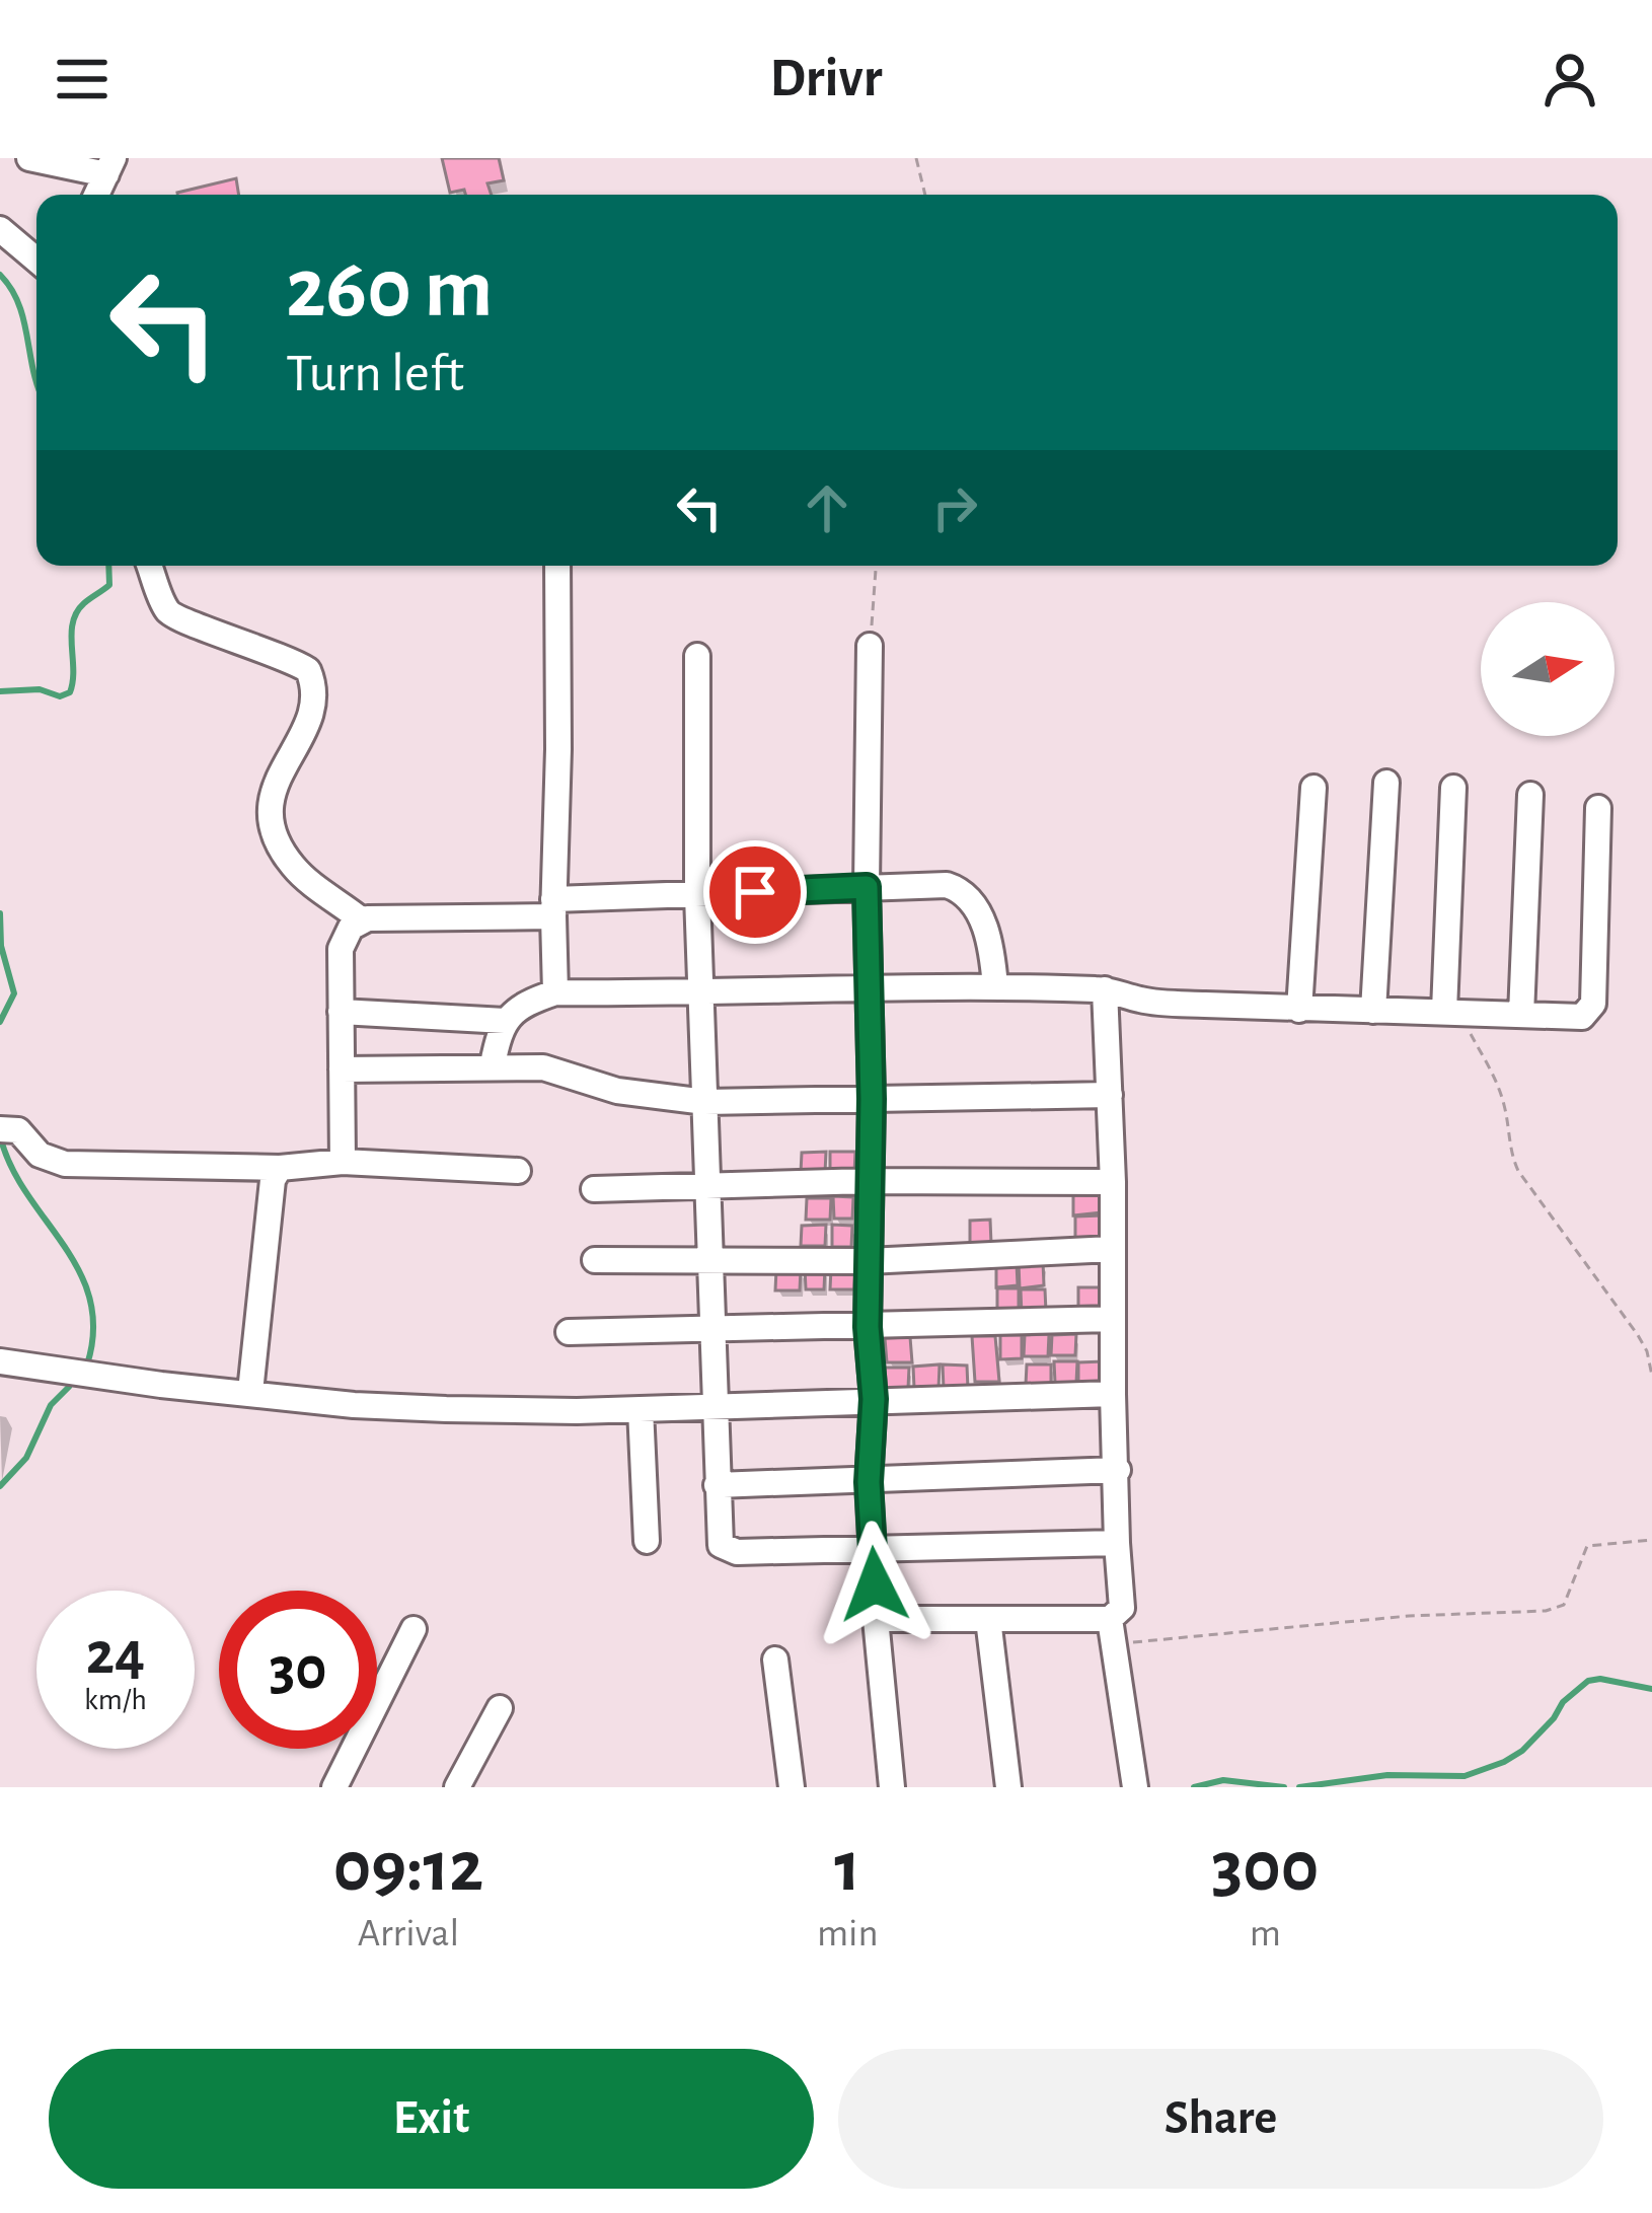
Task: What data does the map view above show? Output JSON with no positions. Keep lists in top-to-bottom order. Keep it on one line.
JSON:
{"north":"right","page":{"header":"Drivr","turn":["260 m","Turn left"],"speed":"24 km/h","limit":"30","eta":["09:12","Arrival","1","min","300","m"],"buttons":["Exit","Share"]}}
